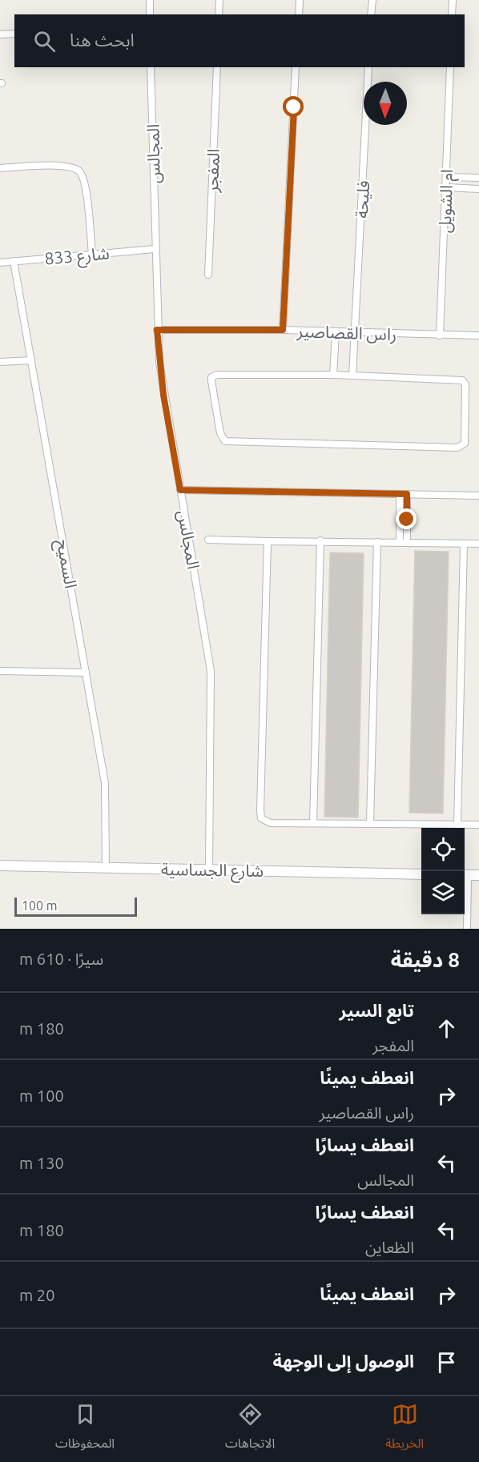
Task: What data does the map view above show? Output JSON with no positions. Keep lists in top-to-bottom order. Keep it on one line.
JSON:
{"streets":{"street":["المجالس","المفجر","فليحة","ام الشويل","شارع 833","راس القصاصير","السميح","شارع الجساسية"]},"crossings":[["المجالس","شارع 833"],["المجالس","راس القصاصير"],["المجالس","شارع الجساسية"],["فليحة","راس القصاصير"],["ام الشويل","راس القصاصير"],["شارع 833","السميح"],["السميح","شارع الجساسية"]],"scale_bar":"100 m","north":"bottom","page":{"search":"ابحث هنا","scale":"100 m","heading":["8 دقيقة","سيرًا · 610 m"],"list":[["تابع السير","المفجر","180 m"],["انعطف يمينًا","راس القصاصير","100 m"],["انعطف يسارًا","المجالس","130 m"],["انعطف يسارًا","الظعاين","180 m"],["انعطف يمينًا","20 m"],"الوصول إلى الوجهة"],"nav":["الخريطة","الاتجاهات","المحفوظات"]}}
